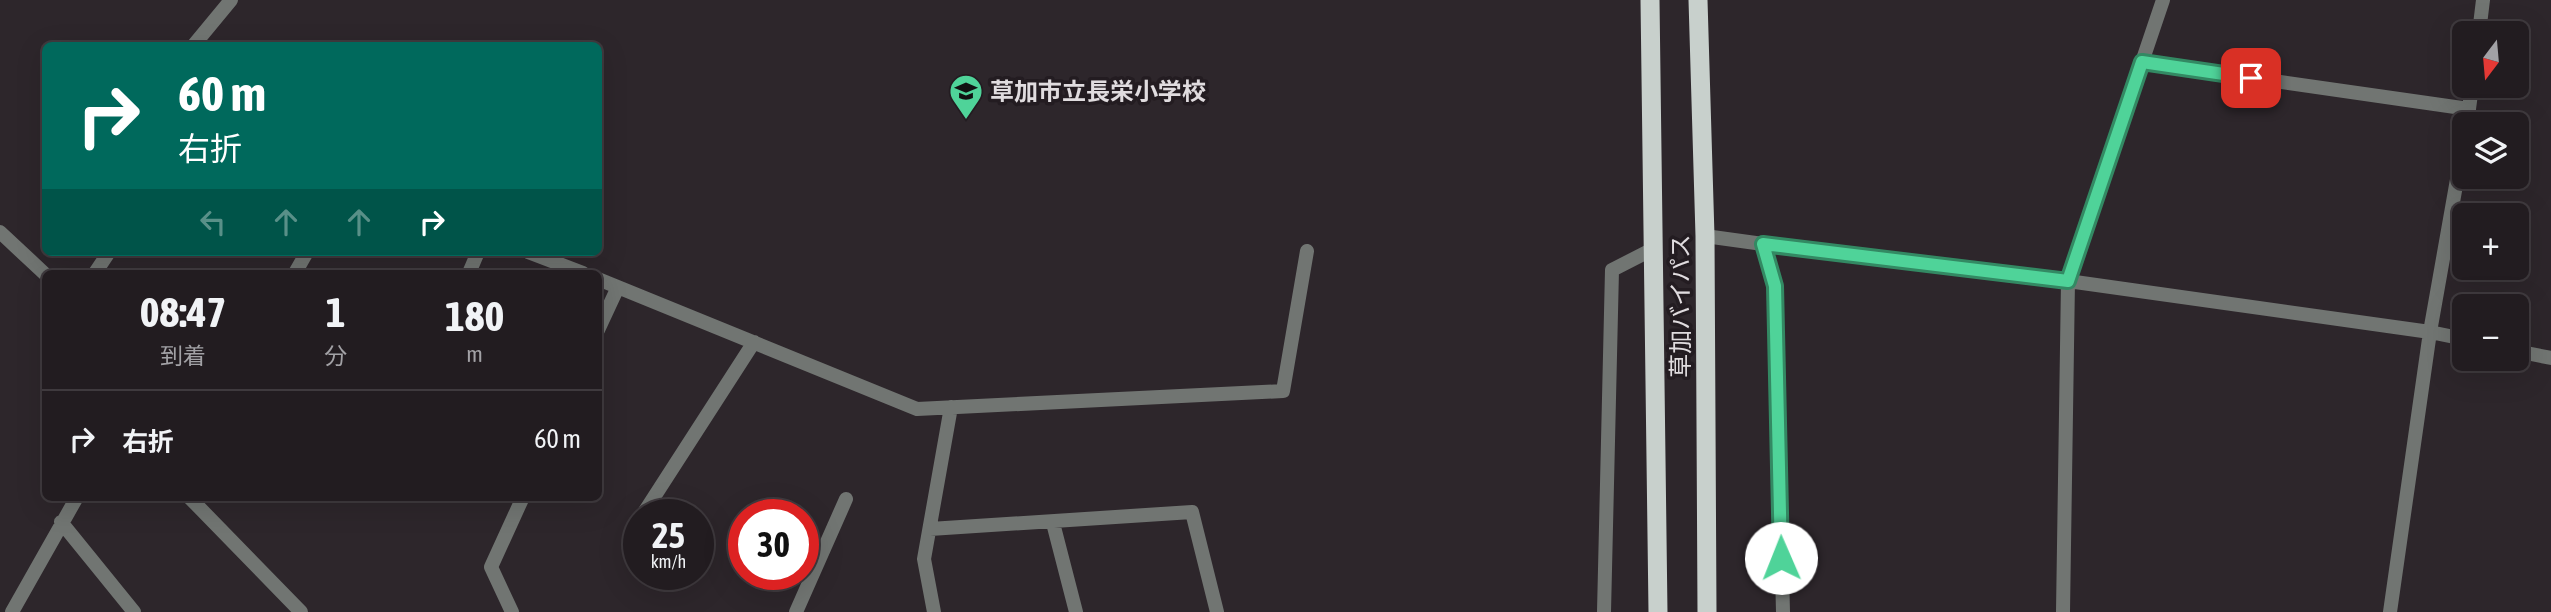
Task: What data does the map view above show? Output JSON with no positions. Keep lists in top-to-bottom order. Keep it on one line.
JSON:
{"streets":{"highway":["草加バイパス"]},"places":{"school or university":["草加市立長栄小学校"]},"north":"bottom","page":{"map_buttons":["+","−"],"turn":["60 m","右折"],"eta":["08:47","到着","1","分","180","m"],"list":[{"name":"右折","value":"60 m"}],"speed":"25 km/h","limit":"30"}}
